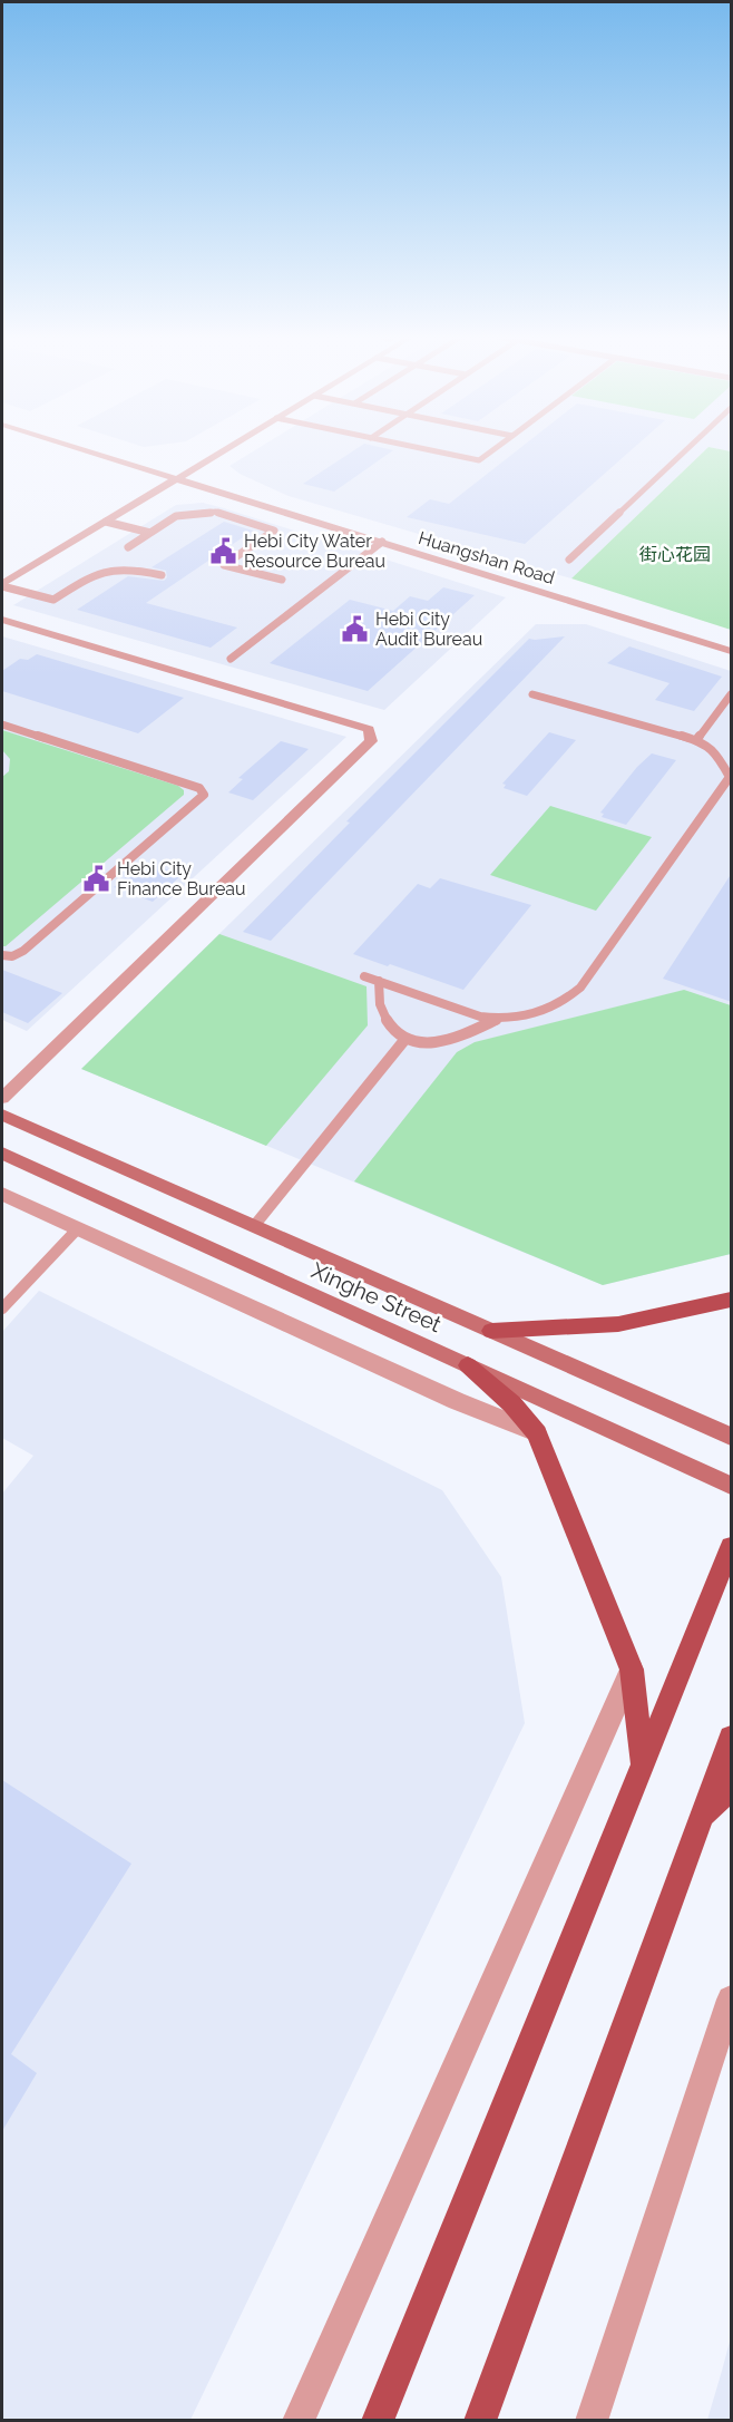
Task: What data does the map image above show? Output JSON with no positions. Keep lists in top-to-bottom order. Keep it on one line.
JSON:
{"streets":{"main road":["Xinghe Street"],"street":["Huangshan Road"]},"parks":["街心花园"],"places":{"public building":["Hebi City Water Resource Bureau","Hebi City Audit Bureau","Hebi City Finance Bureau"]}}
